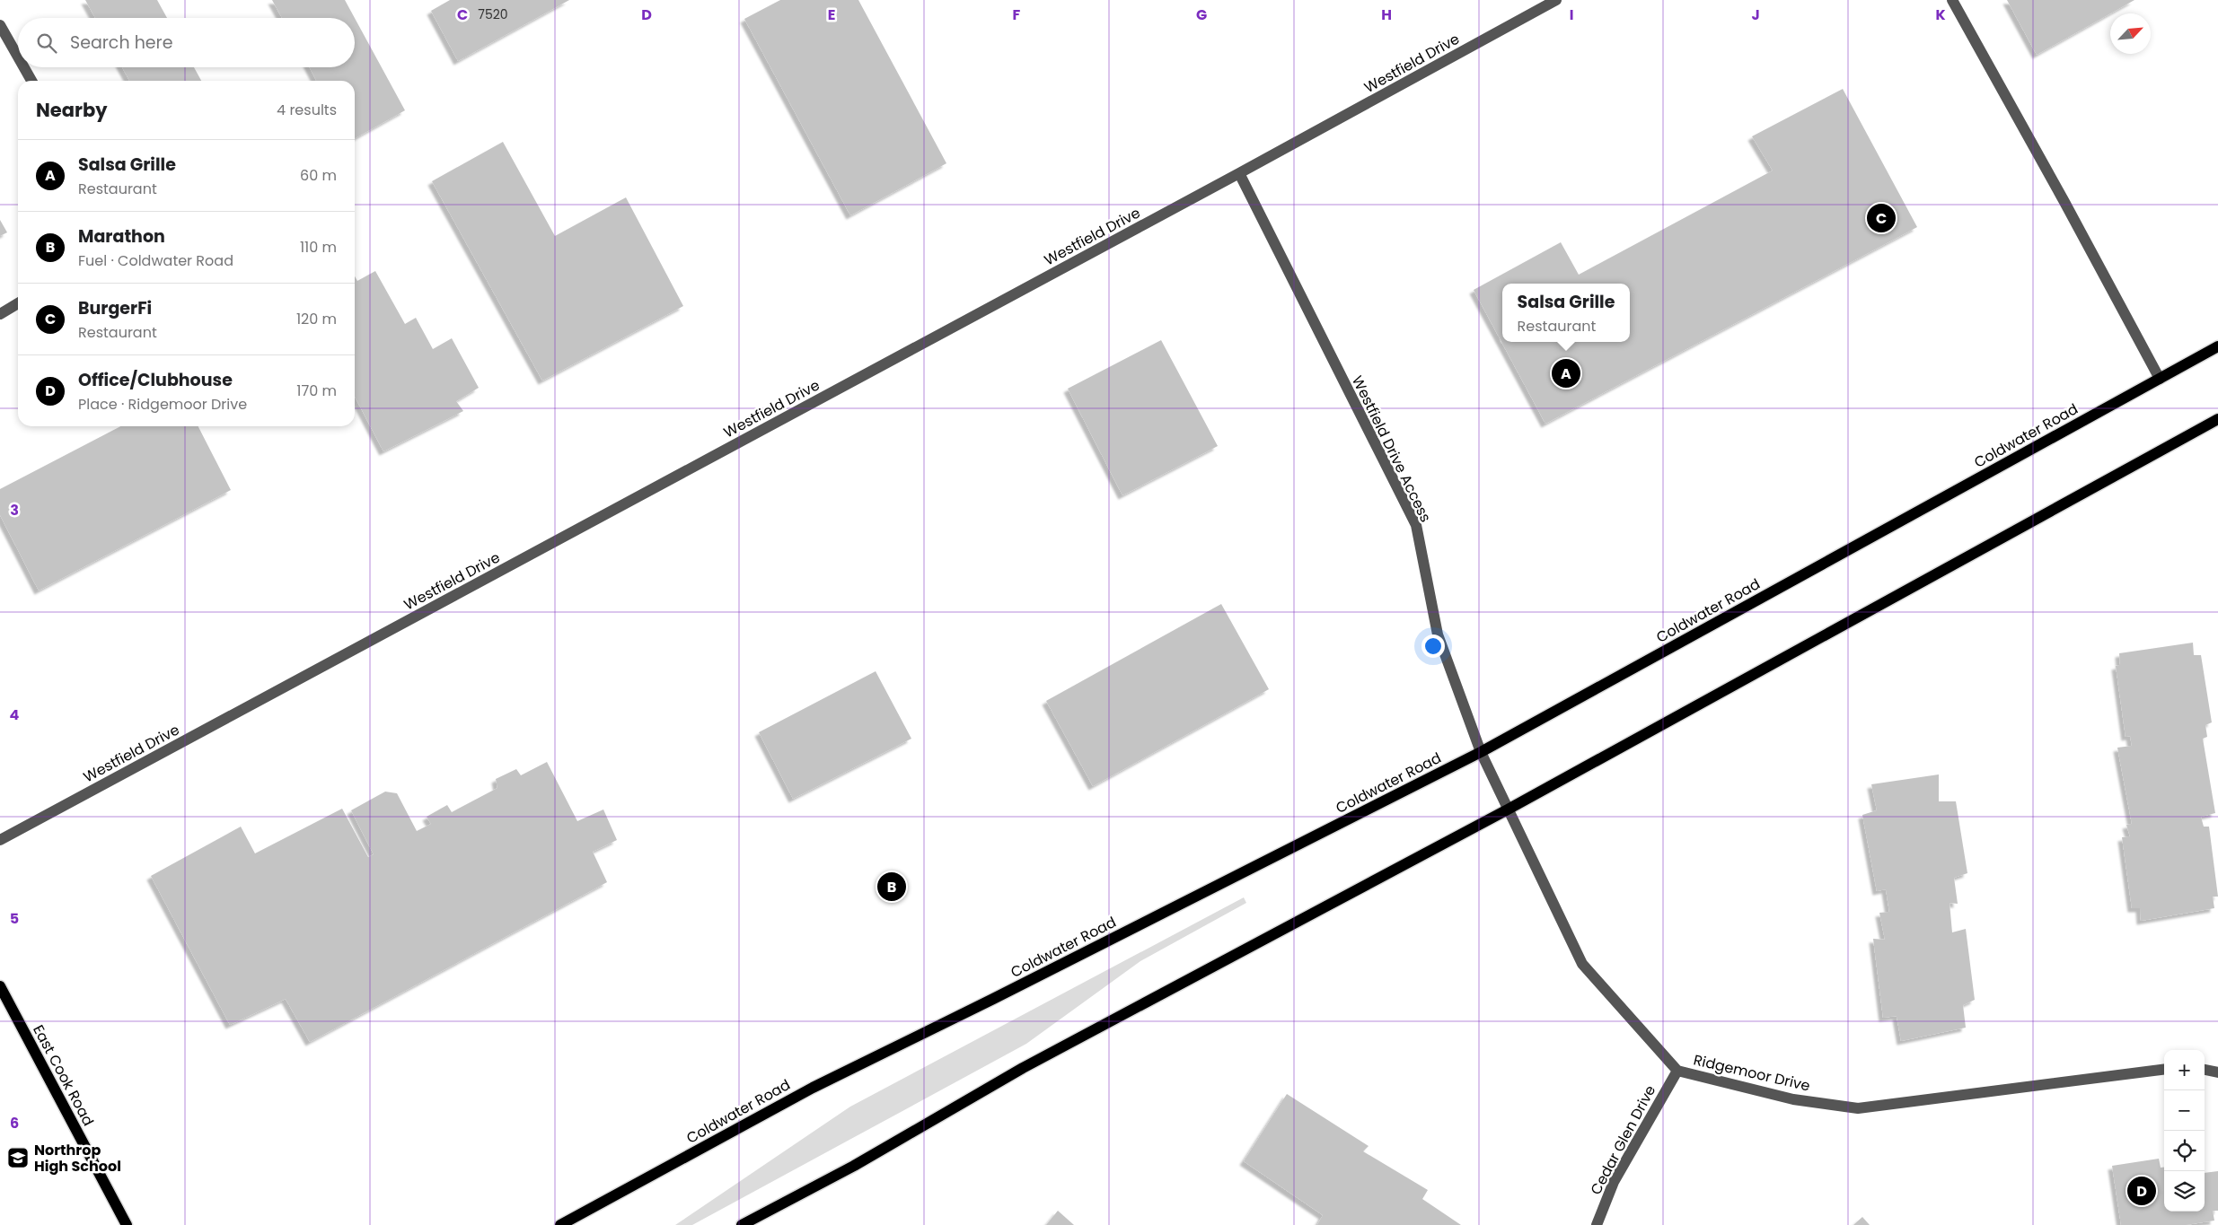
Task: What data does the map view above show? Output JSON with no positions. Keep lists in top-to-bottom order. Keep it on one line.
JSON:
{"streets":{"main road":["Coldwater Road","East Cook Road"],"street":["Westfield Drive","Westfield Drive Access","Ridgemoor Drive","Cedar Glen Drive"]},"crossings":[["Westfield Drive","Westfield Drive Access"],["Coldwater Road","Westfield Drive Access"],["Coldwater Road","Ridgemoor Drive"],["Westfield Drive Access","Ridgemoor Drive"],["Ridgemoor Drive","Cedar Glen Drive"]],"places":{"school or university":["Northrop High School"]},"house_numbers":["7520"],"north":"top right","page":{"search":"Search here","heading":["Nearby","4 results"],"list":[{"mark":"A","name":"Salsa Grille","note":"Restaurant","value":"60 m"},{"mark":"B","name":"Marathon","note":"Fuel · Coldwater Road","value":"110 m"},{"mark":"C","name":"BurgerFi","note":"Restaurant","value":"120 m"},{"mark":"D","name":"Office/Clubhouse","note":"Place · Ridgemoor Drive","value":"170 m"}],"pins":["C","A","B","D"],"popup":["Salsa Grille","Restaurant"],"map_buttons":["+","−"]},"grid":{"columns":["C","D","E","F","G","H","I","J","K"],"rows":["3","4","5","6"]}}
